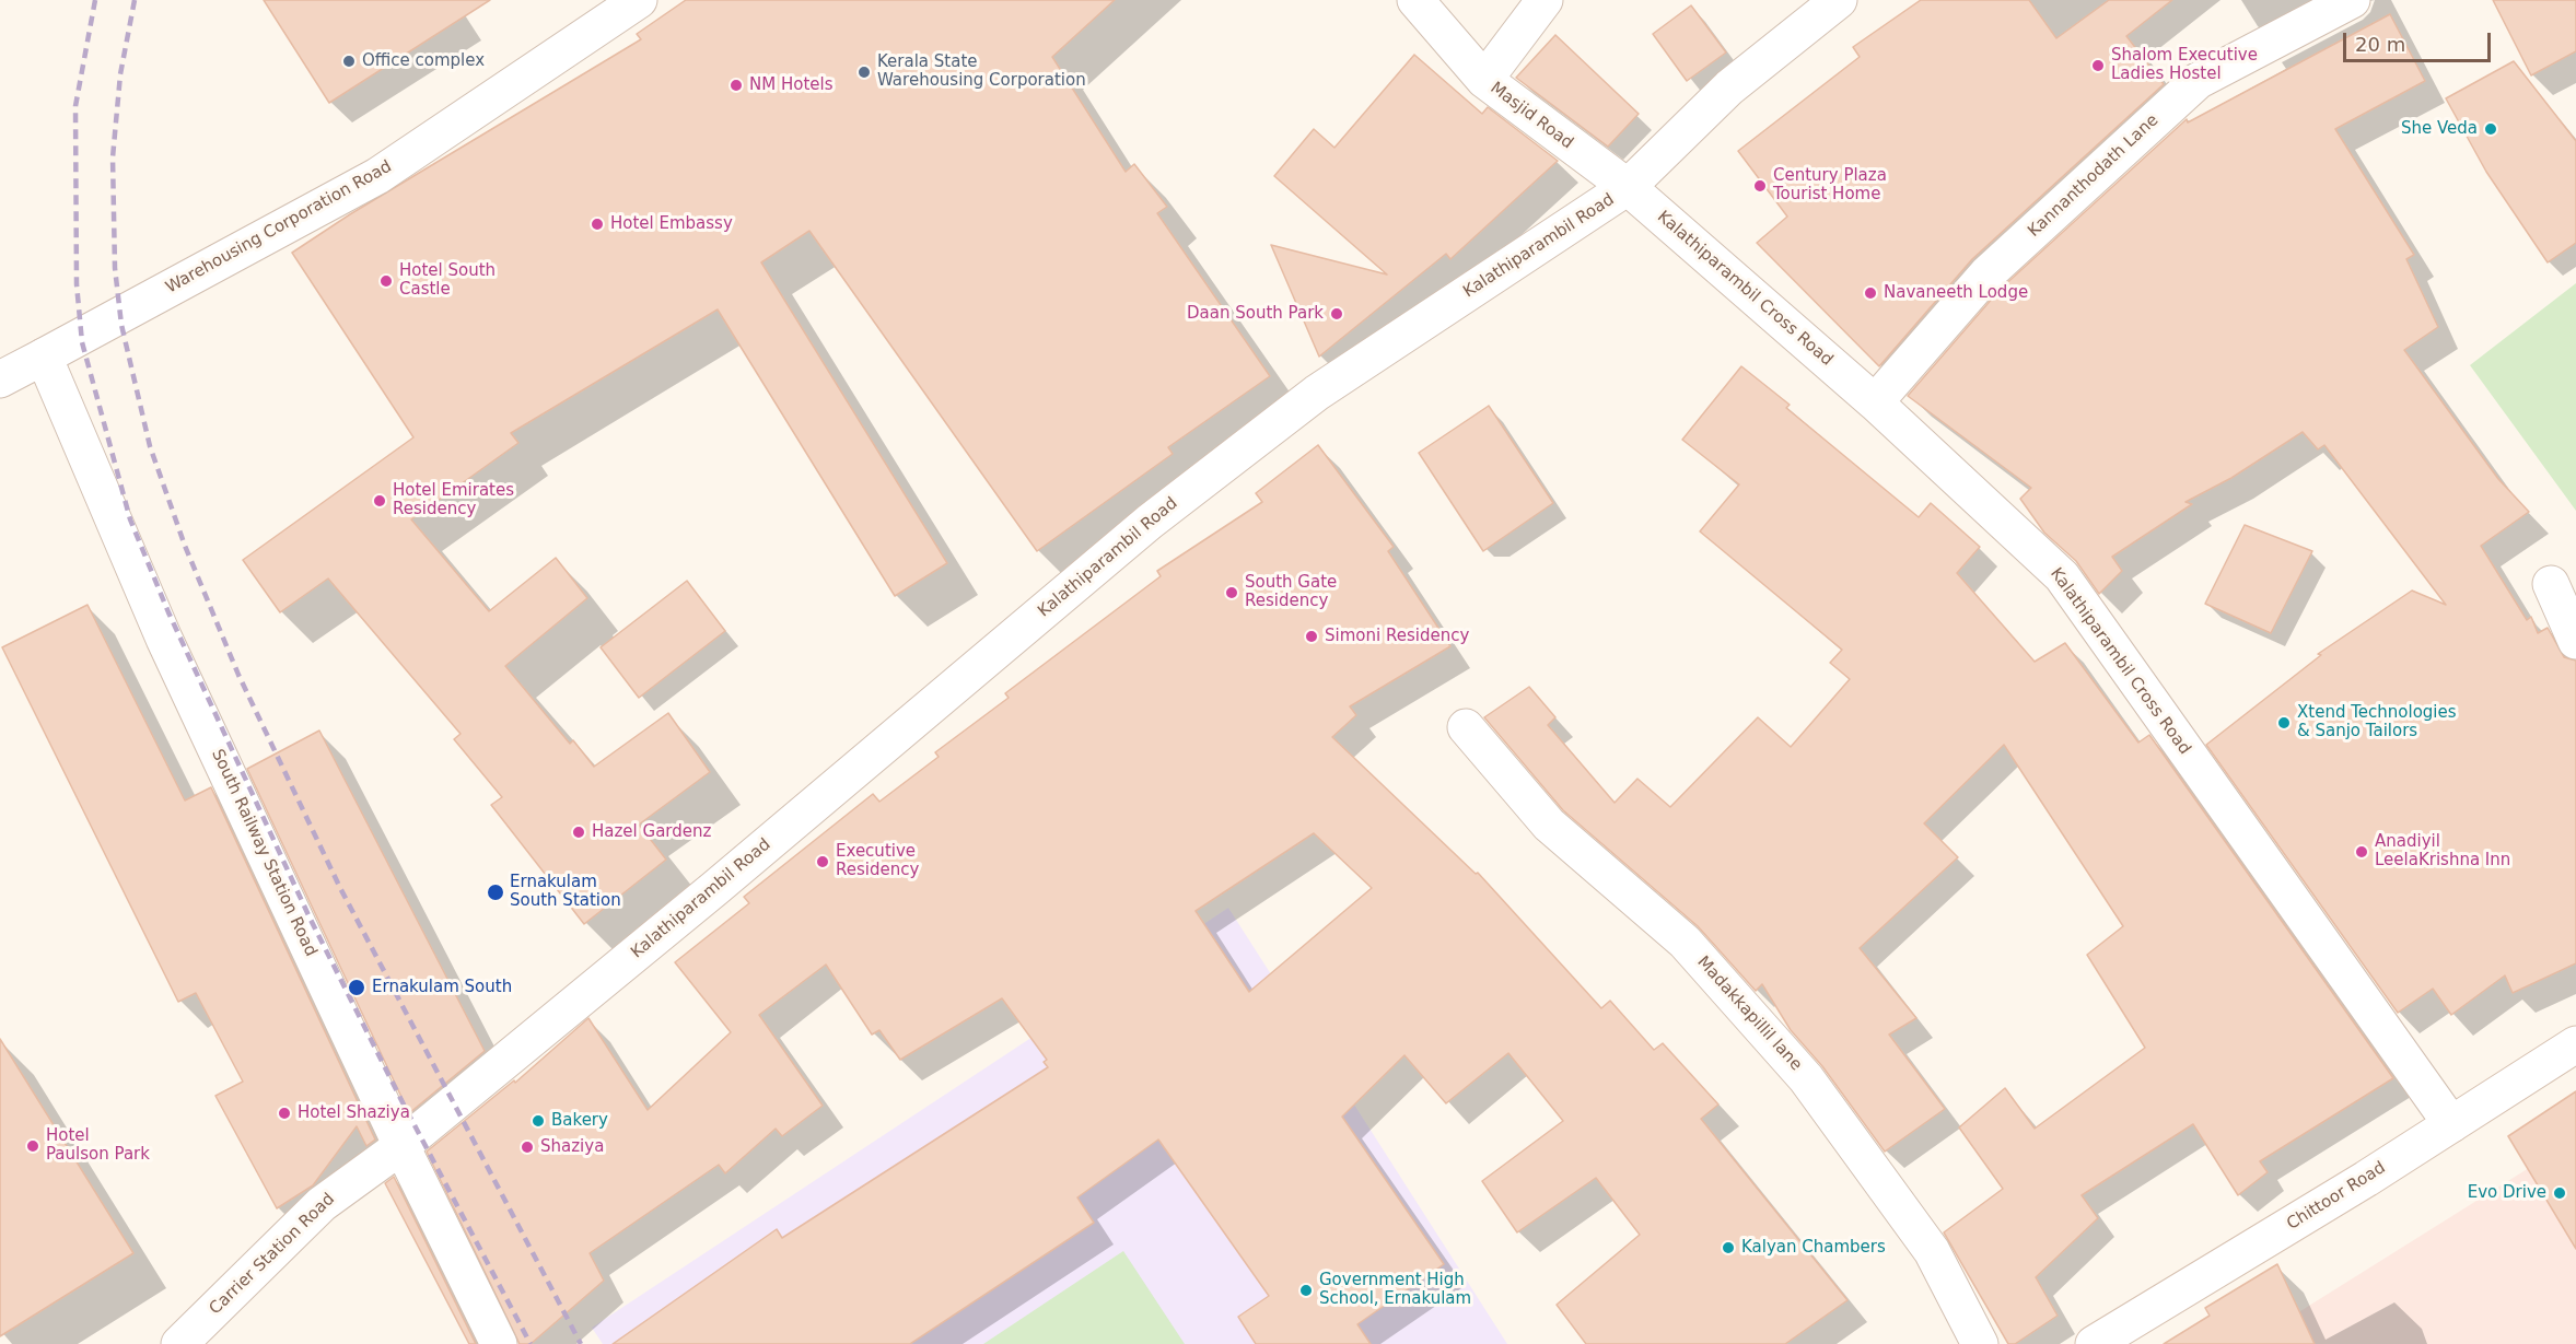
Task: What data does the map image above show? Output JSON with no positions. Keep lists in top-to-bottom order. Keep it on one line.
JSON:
{"streets":{"street":["Masjid Road","Kannanthodath Lane","Warehousing Corporation Road","Kalathiparambil Road","Kalathiparambil Cross Road","South Railway Station Road","Madakkapillil lane","Chittoor Road","Carrier Station Road"]},"crossings":[["Masjid Road","Kalathiparambil Road"],["Masjid Road","Kalathiparambil Cross Road"],["Kannanthodath Lane","Kalathiparambil Cross Road"],["Warehousing Corporation Road","South Railway Station Road"],["Kalathiparambil Road","Kalathiparambil Cross Road"],["Kalathiparambil Road","South Railway Station Road"],["Kalathiparambil Road","Carrier Station Road"],["Kalathiparambil Cross Road","Chittoor Road"],["South Railway Station Road","Carrier Station Road"]],"places":["Office complex","Shalom Executive Ladies Hostel","Kerala State Warehousing Corporation","NM Hotels","She Veda","Century Plaza Tourist Home","Hotel Embassy","Hotel South Castle","Navaneeth Lodge","Daan South Park","Hotel Emirates Residency","South Gate Residency","Simoni Residency","Xtend Technologies & Sanjo Tailors","Hazel Gardenz","Anadiyil LeelaKrishna Inn","Executive Residency","Ernakulam South Station","Ernakulam South","Hotel Shaziya","Bakery","Hotel Paulson Park","Shaziya","Evo Drive","Kalyan Chambers","Government High School, Ernakulam"],"scale_bar":"20 m"}
